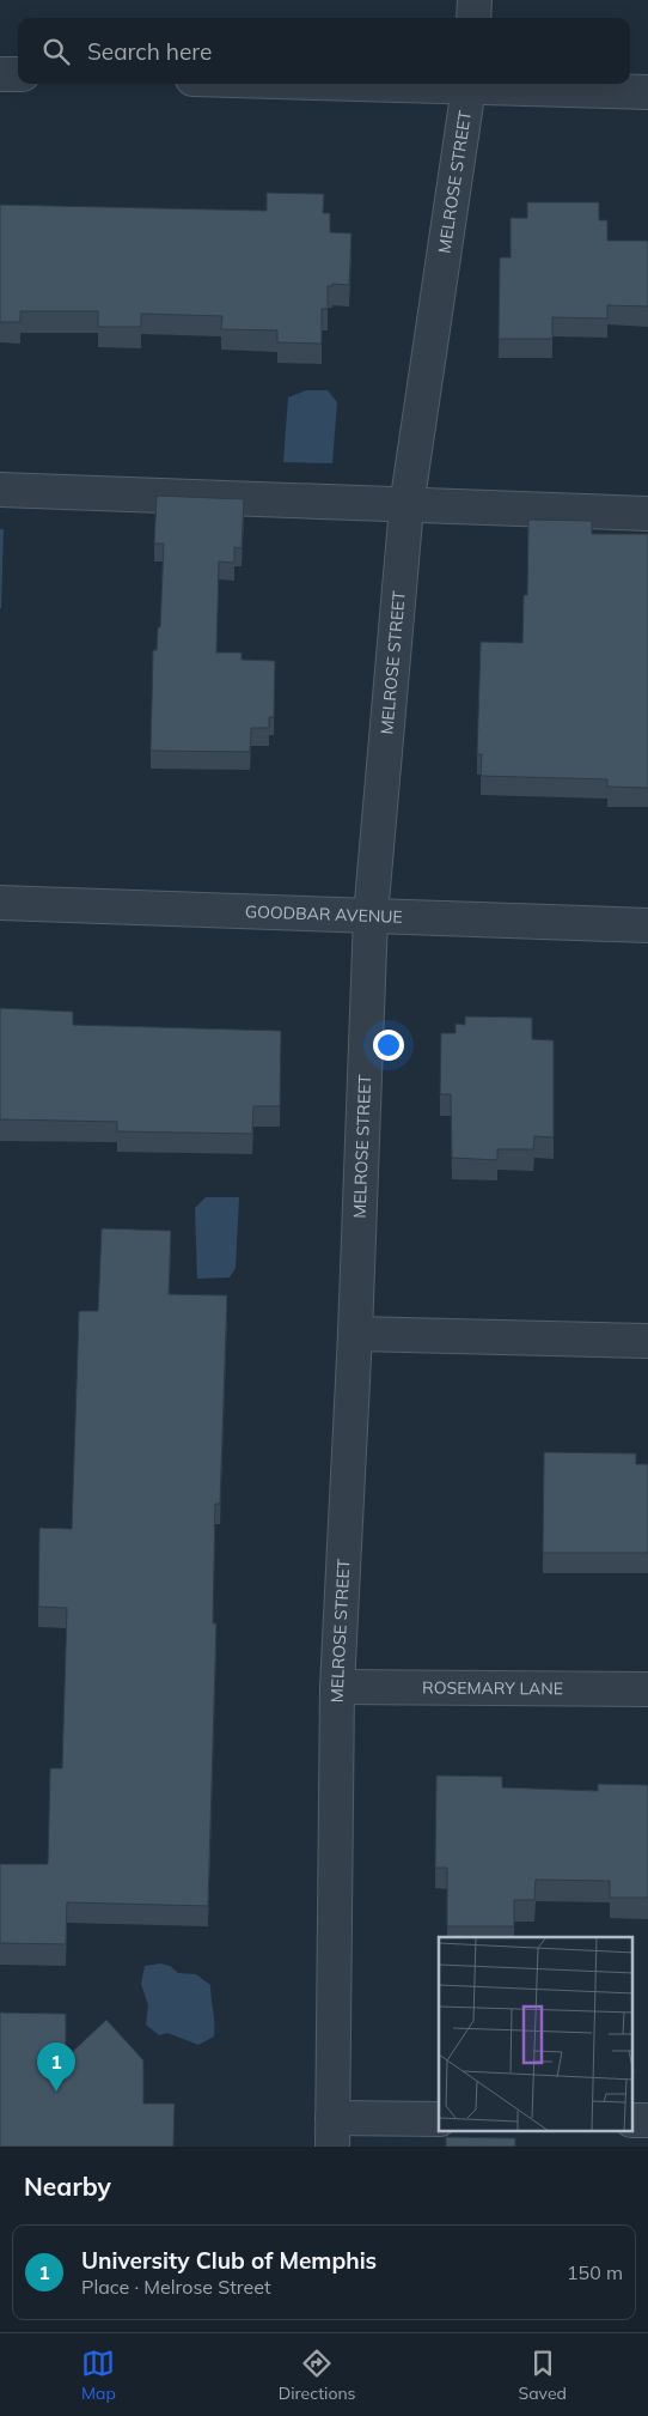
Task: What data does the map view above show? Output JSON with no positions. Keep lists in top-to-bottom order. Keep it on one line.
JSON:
{"streets":{"street":["MELROSE STREET","GOODBAR AVENUE","ROSEMARY LANE"]},"crossings":[["MELROSE STREET","GOODBAR AVENUE"],["MELROSE STREET","ROSEMARY LANE"]],"page":{"search":"Search here","pins":"1","heading":"Nearby","list":[{"mark":"1","name":"University Club of Memphis","note":"Place · Melrose Street","value":"150 m"}],"nav":["Map","Directions","Saved"]}}
